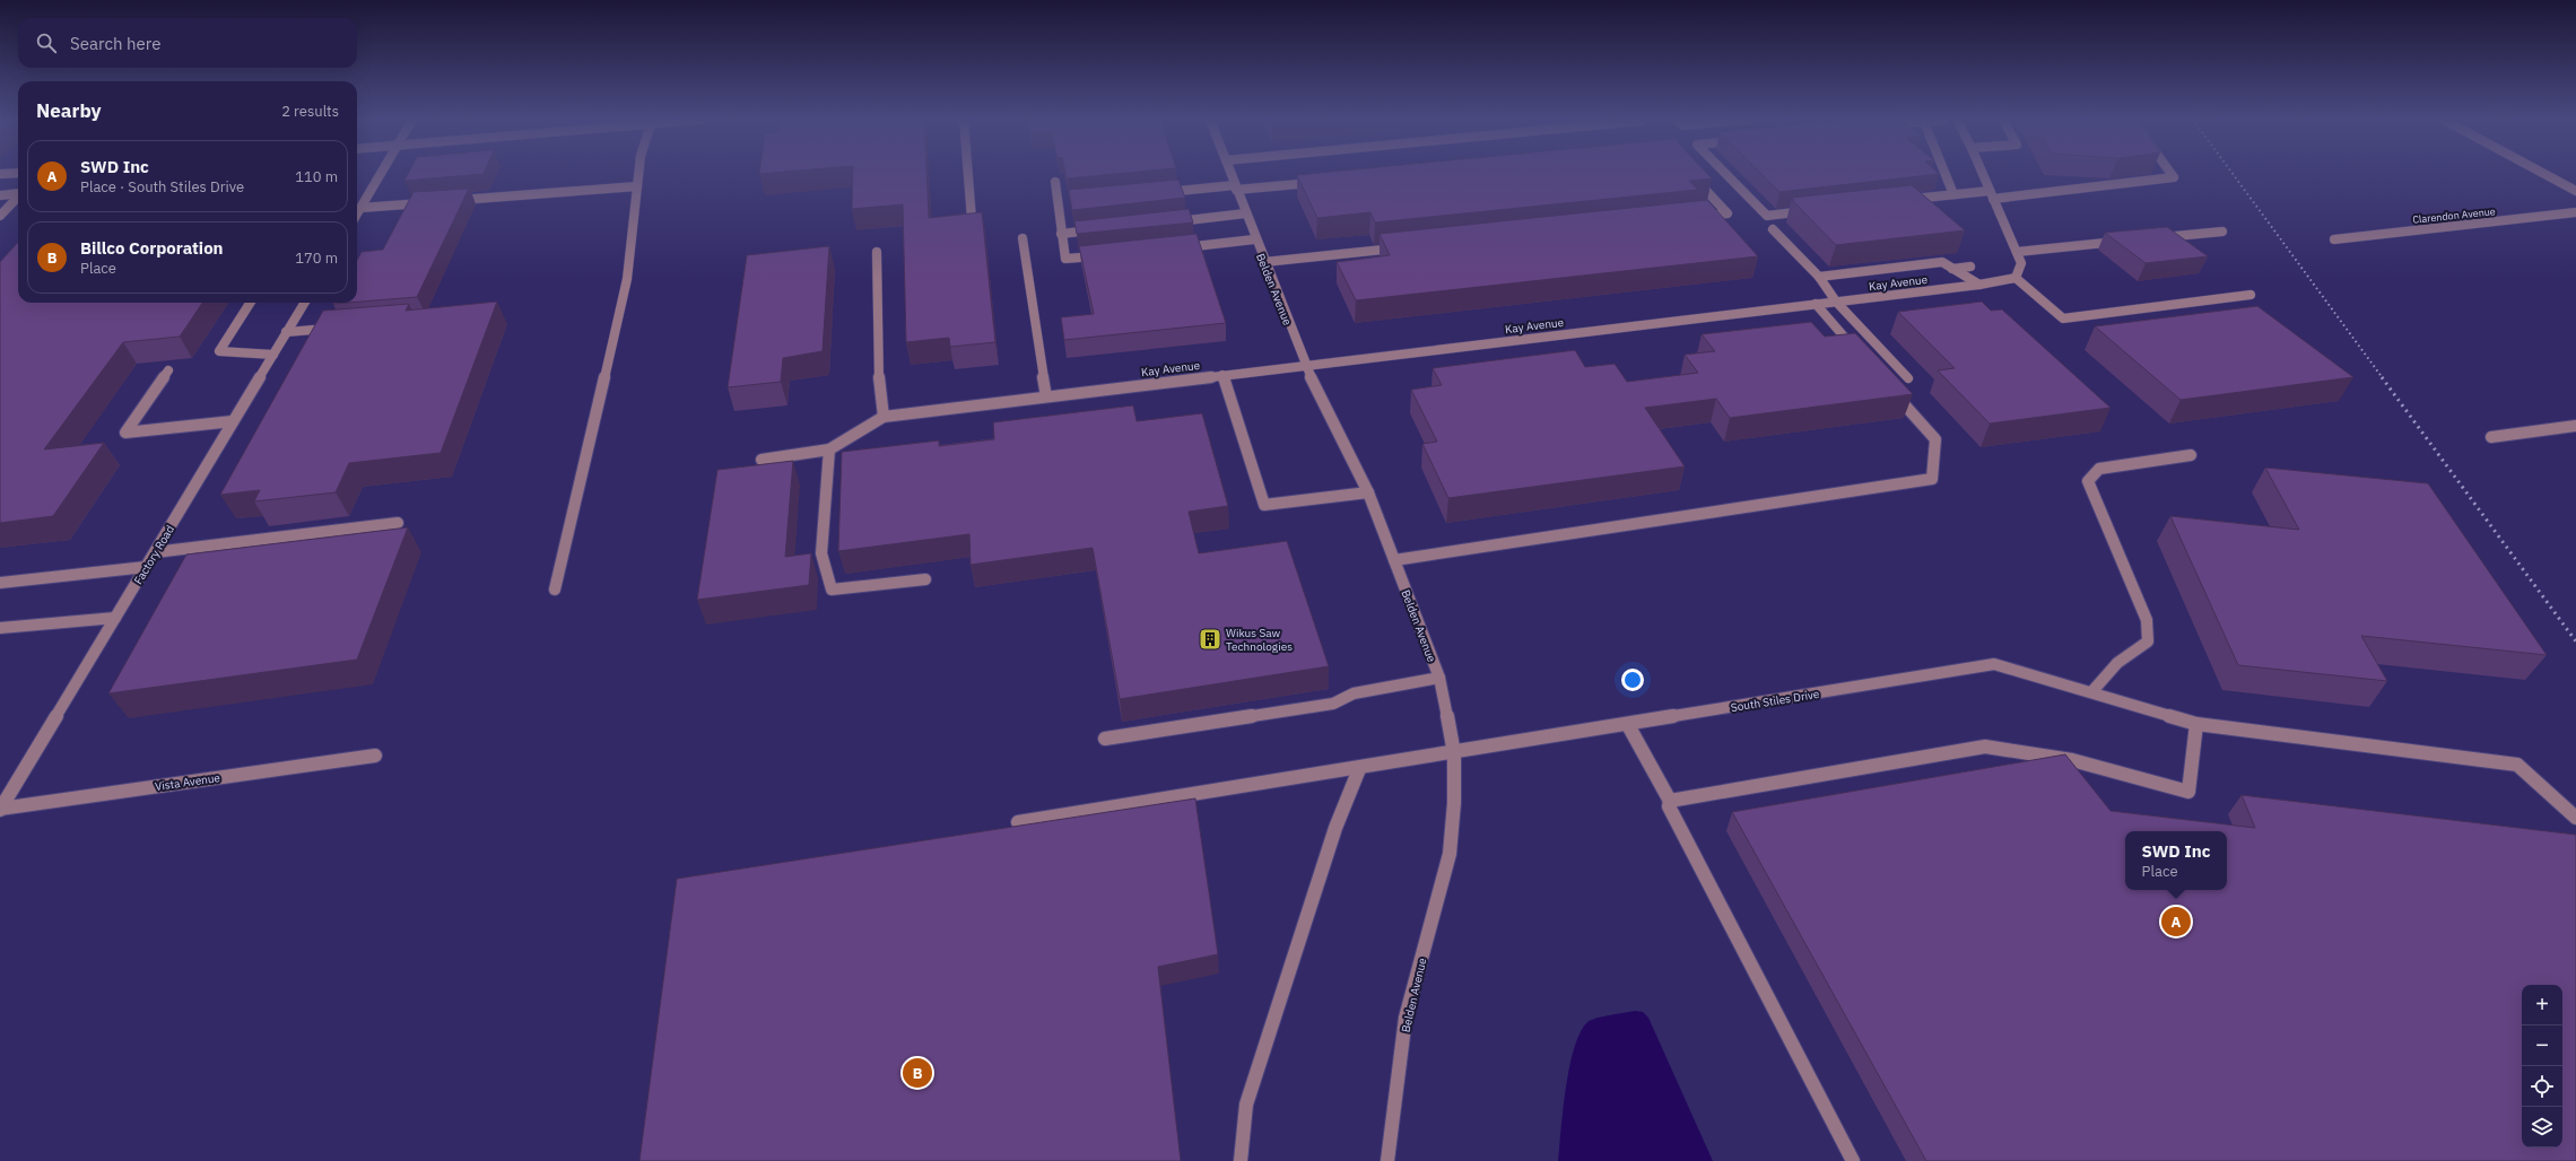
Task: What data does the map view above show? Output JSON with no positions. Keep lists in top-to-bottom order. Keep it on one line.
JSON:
{"streets":{"street":["Clarendon Avenue","Kay Avenue","Belden Avenue","Factory Road","South Stiles Drive","Vista Avenue"]},"crossings":[["Kay Avenue","Belden Avenue"],["Belden Avenue","South Stiles Drive"],["Factory Road","Vista Avenue"]],"places":{"building":["Wikus Saw Technologies"]},"page":{"search":"Search here","heading":["Nearby","2 results"],"list":[{"mark":"A","name":"SWD Inc","note":"Place · South Stiles Drive","value":"110 m"},{"mark":"B","name":"Billco Corporation","note":"Place","value":"170 m"}],"popup":["SWD Inc","Place"],"pins":["A","B"],"map_buttons":["+","−"]}}
